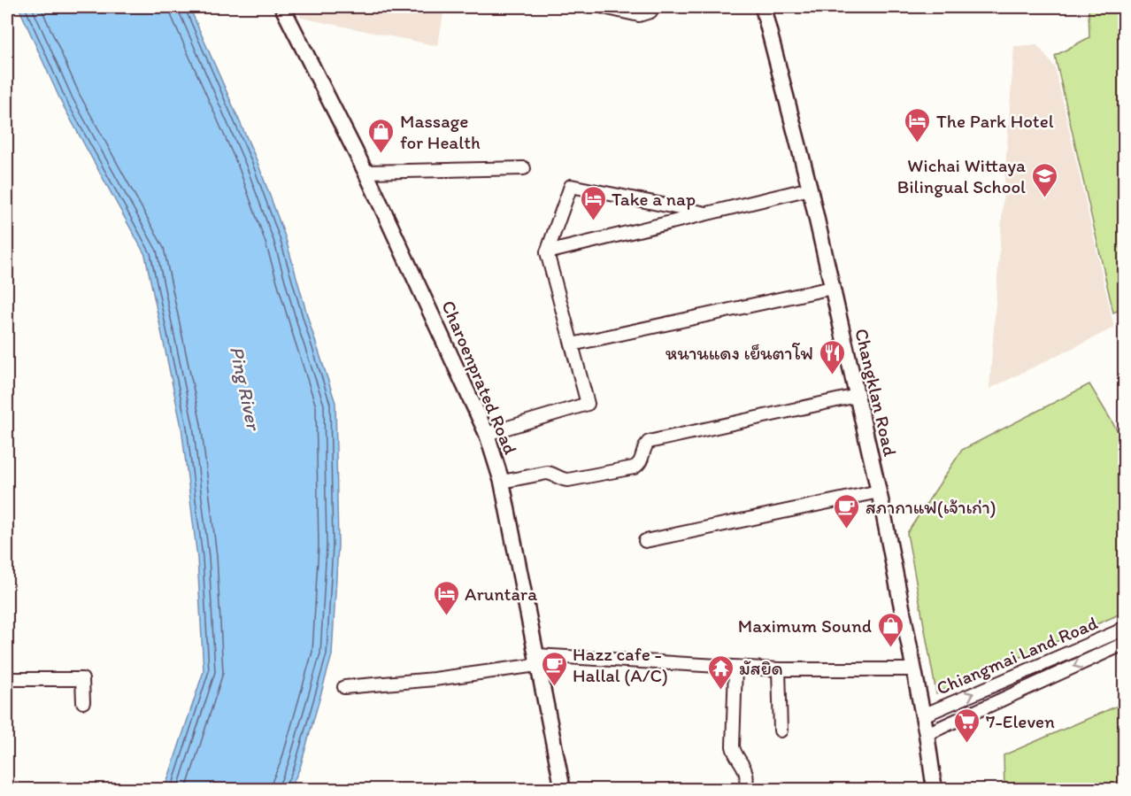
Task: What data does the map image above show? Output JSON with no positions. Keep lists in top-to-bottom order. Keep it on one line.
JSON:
{"streets":{"street":["Charoenprated Road","Changklan Road","Chiangmai Land Road"]},"crossings":[["Changklan Road","Chiangmai Land Road"]],"water":["Ping River"],"places":{"hotel":["The Park Hotel","Take a nap","Aruntara"],"shop":["Massage for Health","Maximum Sound"],"school or university":["Wichai Wittaya Bilingual School"],"restaurant":["หนานแดง เย็นตาโฟ"],"cafe":["สภากาแฟ(เจ้าเก่า)","Hazz cafe - Hallal (A/C)"],"temple":["มัสยิด"],"supermarket":["7-Eleven"]}}
